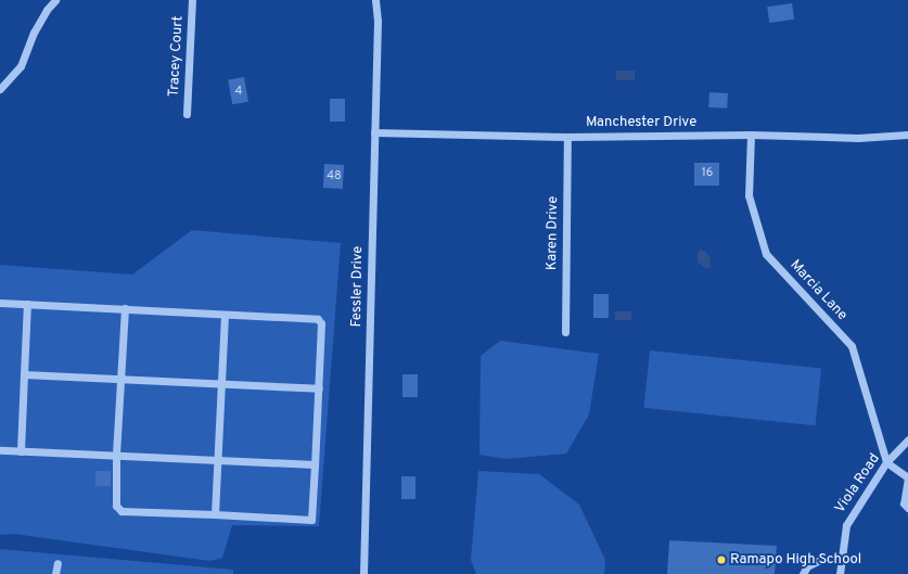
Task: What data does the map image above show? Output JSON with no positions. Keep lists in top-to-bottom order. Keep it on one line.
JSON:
{"streets":{"street":["Tracey Court","Manchester Drive","Karen Drive","Fessler Drive","Marcia Lane","Viola Road"]},"crossings":[["Manchester Drive","Karen Drive"],["Manchester Drive","Fessler Drive"],["Manchester Drive","Marcia Lane"],["Marcia Lane","Viola Road"]],"places":["Ramapo High School"],"house_numbers":["4","16","48"]}
